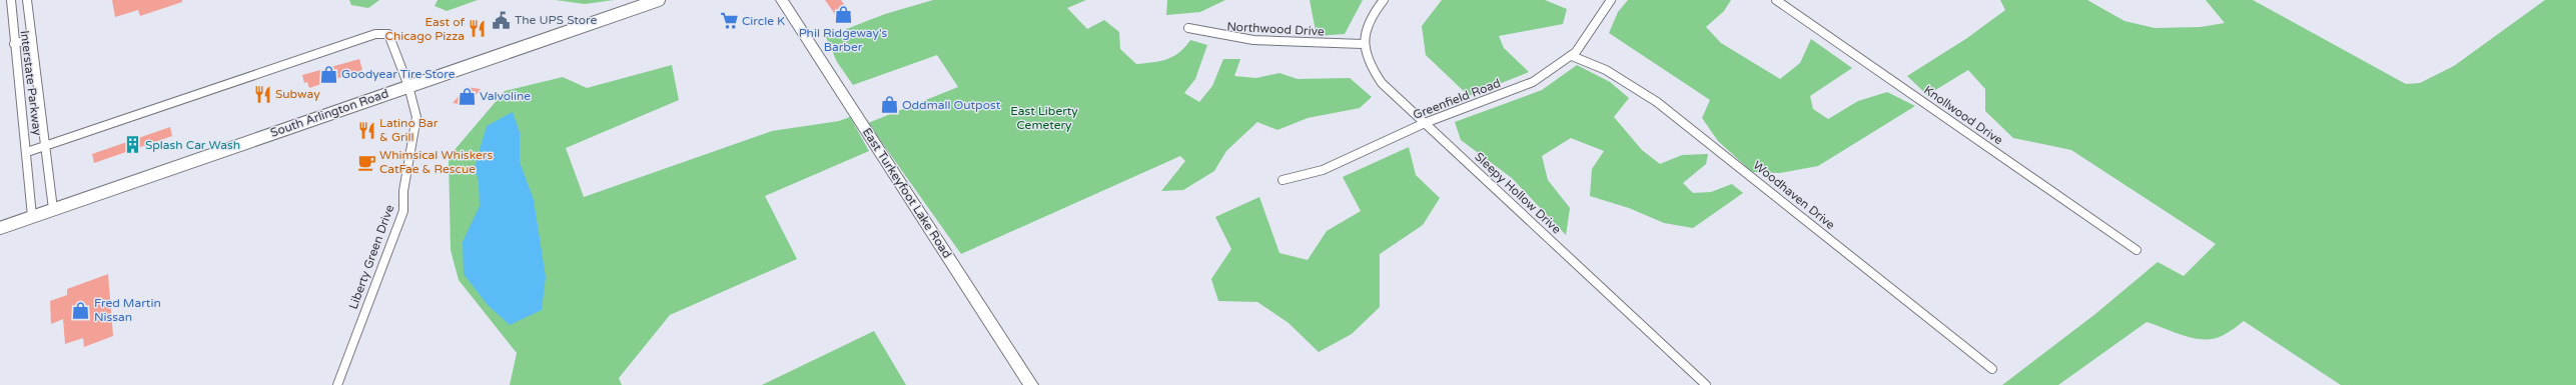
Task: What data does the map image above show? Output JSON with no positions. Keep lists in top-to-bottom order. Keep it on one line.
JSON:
{"streets":{"main road":["South Arlington Road","East Turkeyfoot Lake Road"],"street":["Northwood Drive","Interstate Parkway","Greenfield Road","Knollwood Drive","Sleepy Hollow Drive","Woodhaven Drive","Liberty Green Drive"]},"crossings":[["Northwood Drive","Sleepy Hollow Drive"],["Interstate Parkway","South Arlington Road"],["Interstate Parkway","Liberty Green Drive"],["Greenfield Road","Sleepy Hollow Drive"],["Greenfield Road","Woodhaven Drive"],["South Arlington Road","Liberty Green Drive"]],"parks":["East Liberty Cemetery"],"places":{"shop":["Phil Ridgeway's Barber","Goodyear Tire Store","Valvoline","Oddmall Outpost","Fred Martin Nissan"],"public building":["The UPS Store"],"supermarket":["Circle K"],"restaurant":["East of Chicago Pizza","Subway","Latino Bar & Grill"],"building":["Splash Car Wash"],"cafe":["Whimsical Whiskers CatFae & Rescue"]}}
